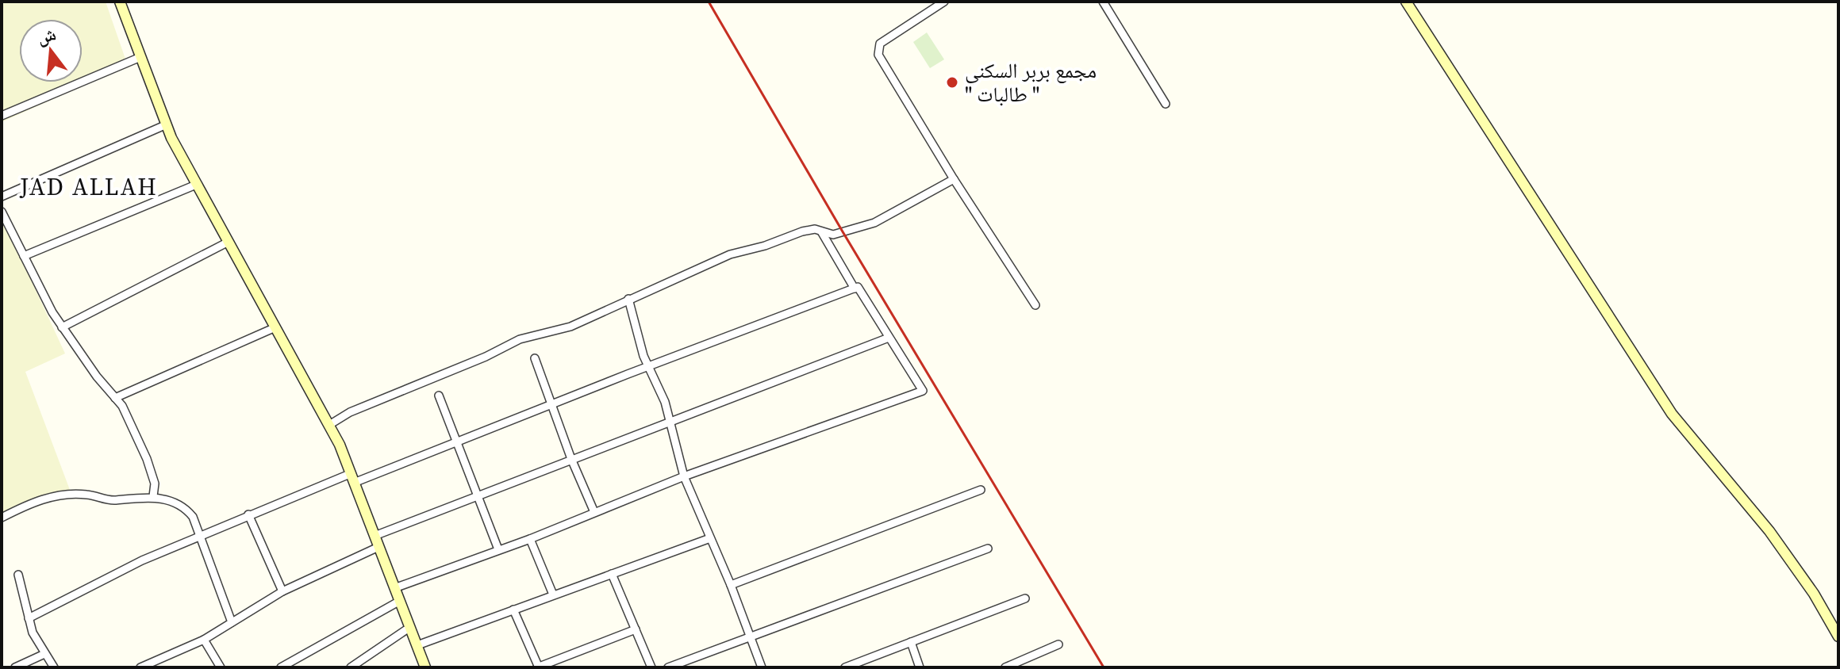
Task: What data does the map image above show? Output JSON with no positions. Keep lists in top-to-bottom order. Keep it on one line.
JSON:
{"districts":["JAD ALLAH"],"places":["مجمع بربر السكني \" طالبات \""],"north":"top"}
